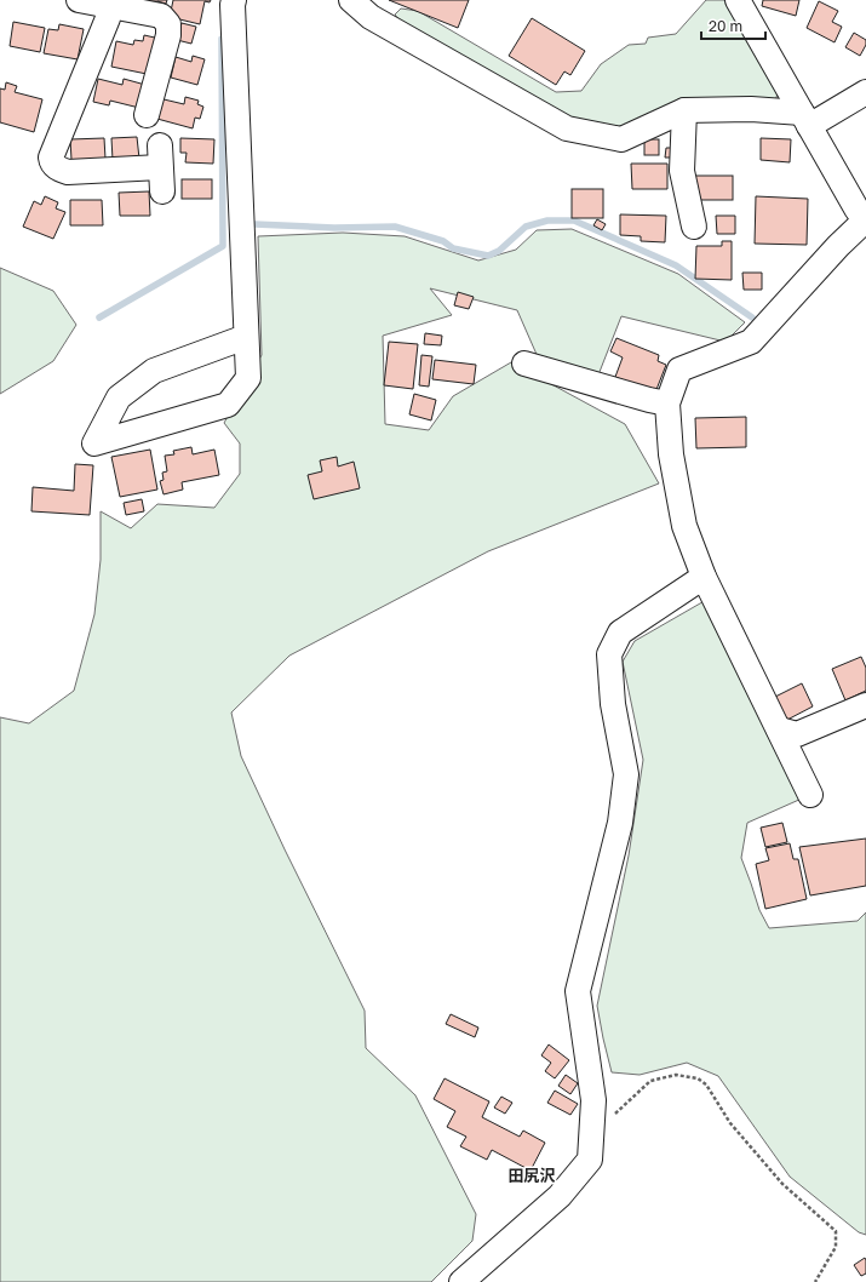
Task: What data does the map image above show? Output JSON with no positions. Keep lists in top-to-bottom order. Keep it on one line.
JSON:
{"districts":["田尻沢"],"scale_bar":"20 m"}
